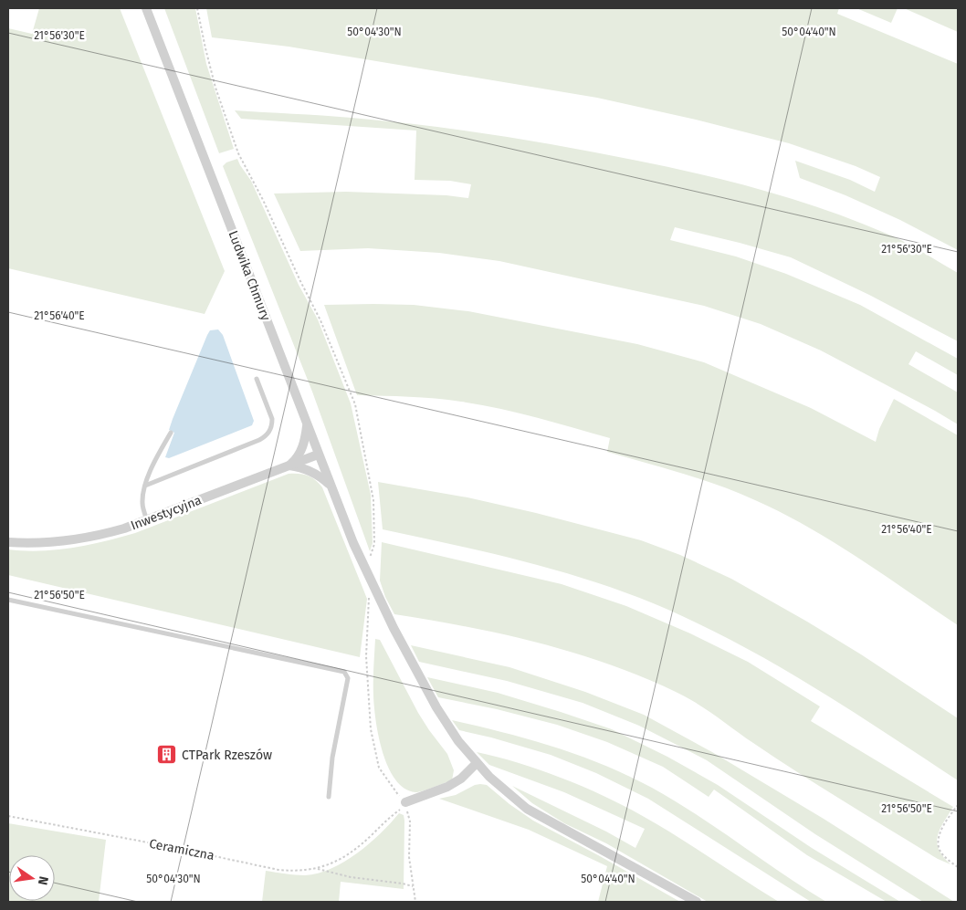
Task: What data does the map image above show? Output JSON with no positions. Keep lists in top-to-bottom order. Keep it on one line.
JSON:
{"streets":{"street":["Ludwika Chmury","Inwestycyjna"],"path":["Ceramiczna"]},"crossings":[["Ludwika Chmury","Inwestycyjna"]],"places":{"building":["CTPark Rzeszów"]},"north":"right","coordinates":["50°04'30\"N","50°04'40\"N","21°56'30\"E","21°56'40\"E","21°56'50\"E"]}
